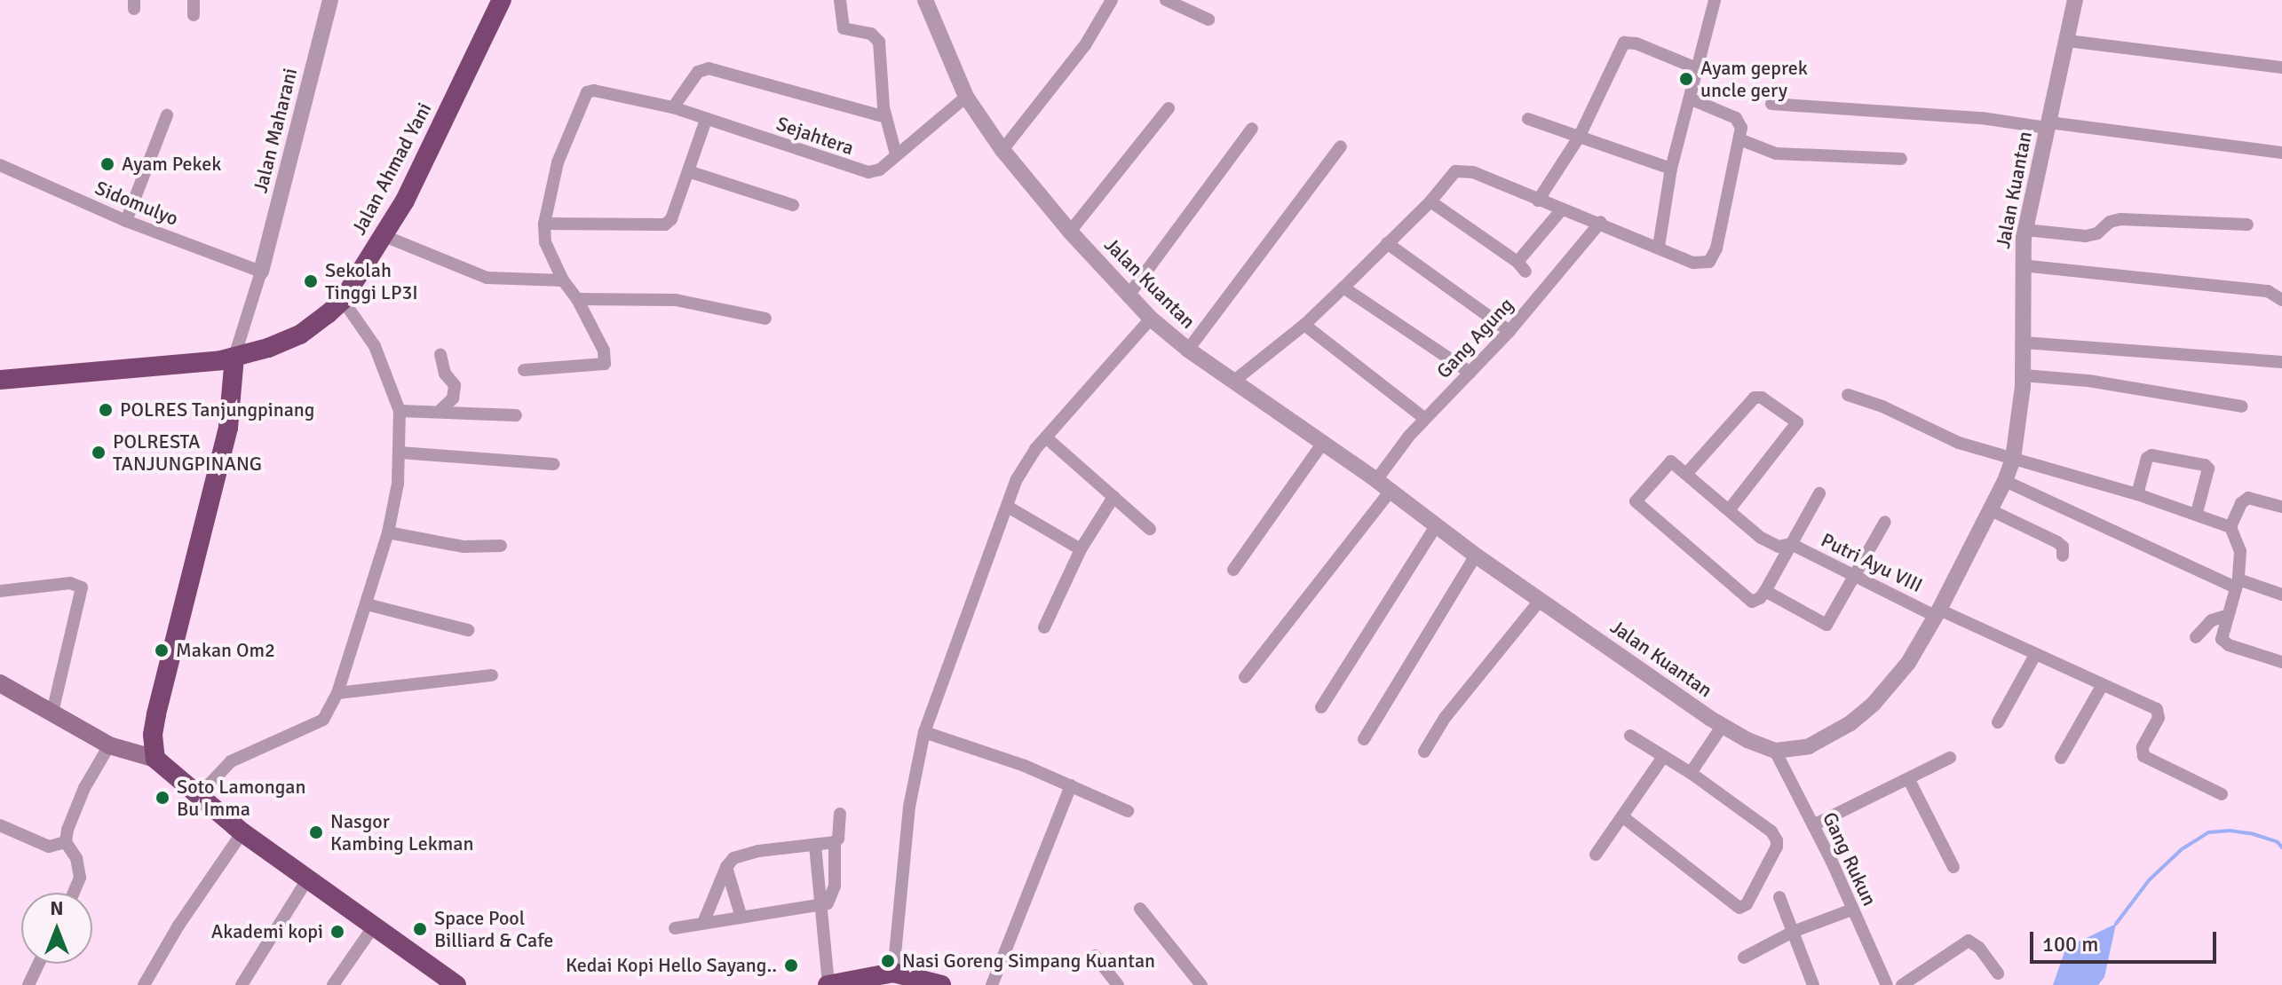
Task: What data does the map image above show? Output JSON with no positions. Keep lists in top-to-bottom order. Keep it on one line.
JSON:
{"streets":{"highway":["Jalan Ahmad Yani"],"street":["Jalan Maharani","Sejahtera","Jalan Kuantan","Sidomulyo","Gang Agung","Putri Ayu VIII","Gang Rukun"]},"crossings":[["Jalan Maharani","Sidomulyo"],["Sejahtera","Jalan Kuantan"],["Jalan Kuantan","Gang Agung"],["Jalan Kuantan","Putri Ayu VIII"],["Jalan Kuantan","Gang Rukun"]],"places":["Ayam geprek uncle gery","Ayam Pekek","Sekolah Tinggi LP3I","POLRES Tanjungpinang","POLRESTA TANJUNGPINANG","Makan Om2","Soto Lamongan Bu Imma","Nasgor Kambing Lekman","Space Pool Billiard & Cafe","Akademi kopi","Nasi Goreng Simpang Kuantan","Kedai Kopi Hello Sayang.."],"scale_bar":"100 m","north":"top"}
